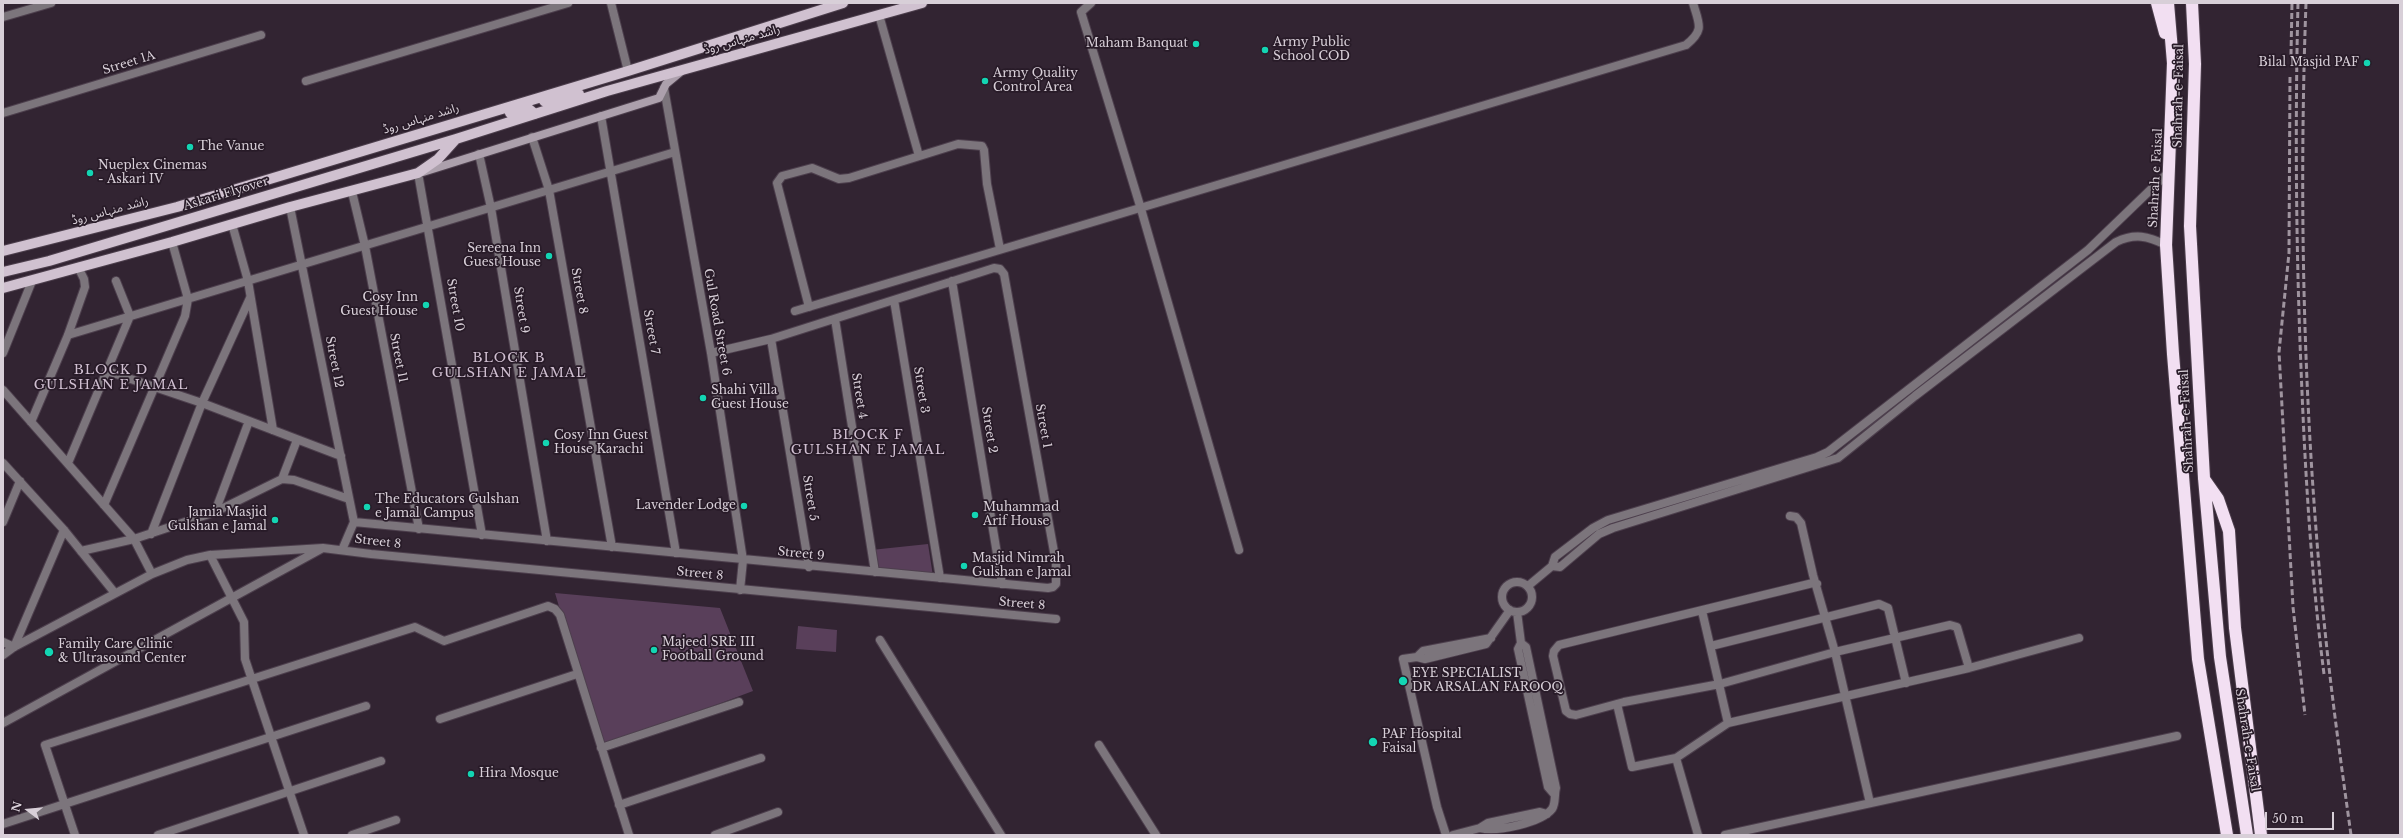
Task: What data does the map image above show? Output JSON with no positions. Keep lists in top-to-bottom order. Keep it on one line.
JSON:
{"streets":{"highway":["Shahrah-e-Faisal","Shahrah e Faisal"],"main road":["راشد منہاس روڈ","Askari Flyover"],"street":["Street 1A","Street 8","Street 10","Street 9","Gul Road Street 6","Street 7","Street 11","Street 12","Street 3","Street 4","Street 1","Street 2","Street 5"]},"crossings":[["راشد منہاس روڈ","Askari Flyover"],["Shahrah-e-Faisal","Shahrah e Faisal"],["Street 8","Street 9"],["Street 8","Gul Road Street 6"],["Street 10","Street 9"],["Street 9","Gul Road Street 6"],["Street 9","Street 7"],["Street 9","Street 11"],["Street 9","Street 12"],["Street 9","Street 3"],["Street 9","Street 4"],["Street 9","Street 1"],["Street 9","Street 2"],["Street 9","Street 5"],["Street 1","Street 2"]],"districts":["BLOCK B GULSHAN E JAMAL","BLOCK D GULSHAN E JAMAL","BLOCK F GULSHAN E JAMAL"],"places":["Maham Banquat","Army Public School COD","Bilal Masjid PAF","Army Quality Control Area","The Vanue","Nueplex Cinemas - Askari IV","Sereena Inn Guest House","Cosy Inn Guest House","Shahi Villa Guest House","Cosy Inn Guest House Karachi","Lavender Lodge","The Educators Gulshan e Jamal Campus","Muhammad Arif House","Jamia Masjid Gulshan e Jamal","Masjid Nimrah Gulshan e Jamal","Majeed SRE III Football Ground","Family Care Clinic & Ultrasound Center","EYE SPECIALIST DR ARSALAN FAROOQ","PAF Hospital Faisal","Hira Mosque"],"scale_bar":"50 m","north":"left"}
